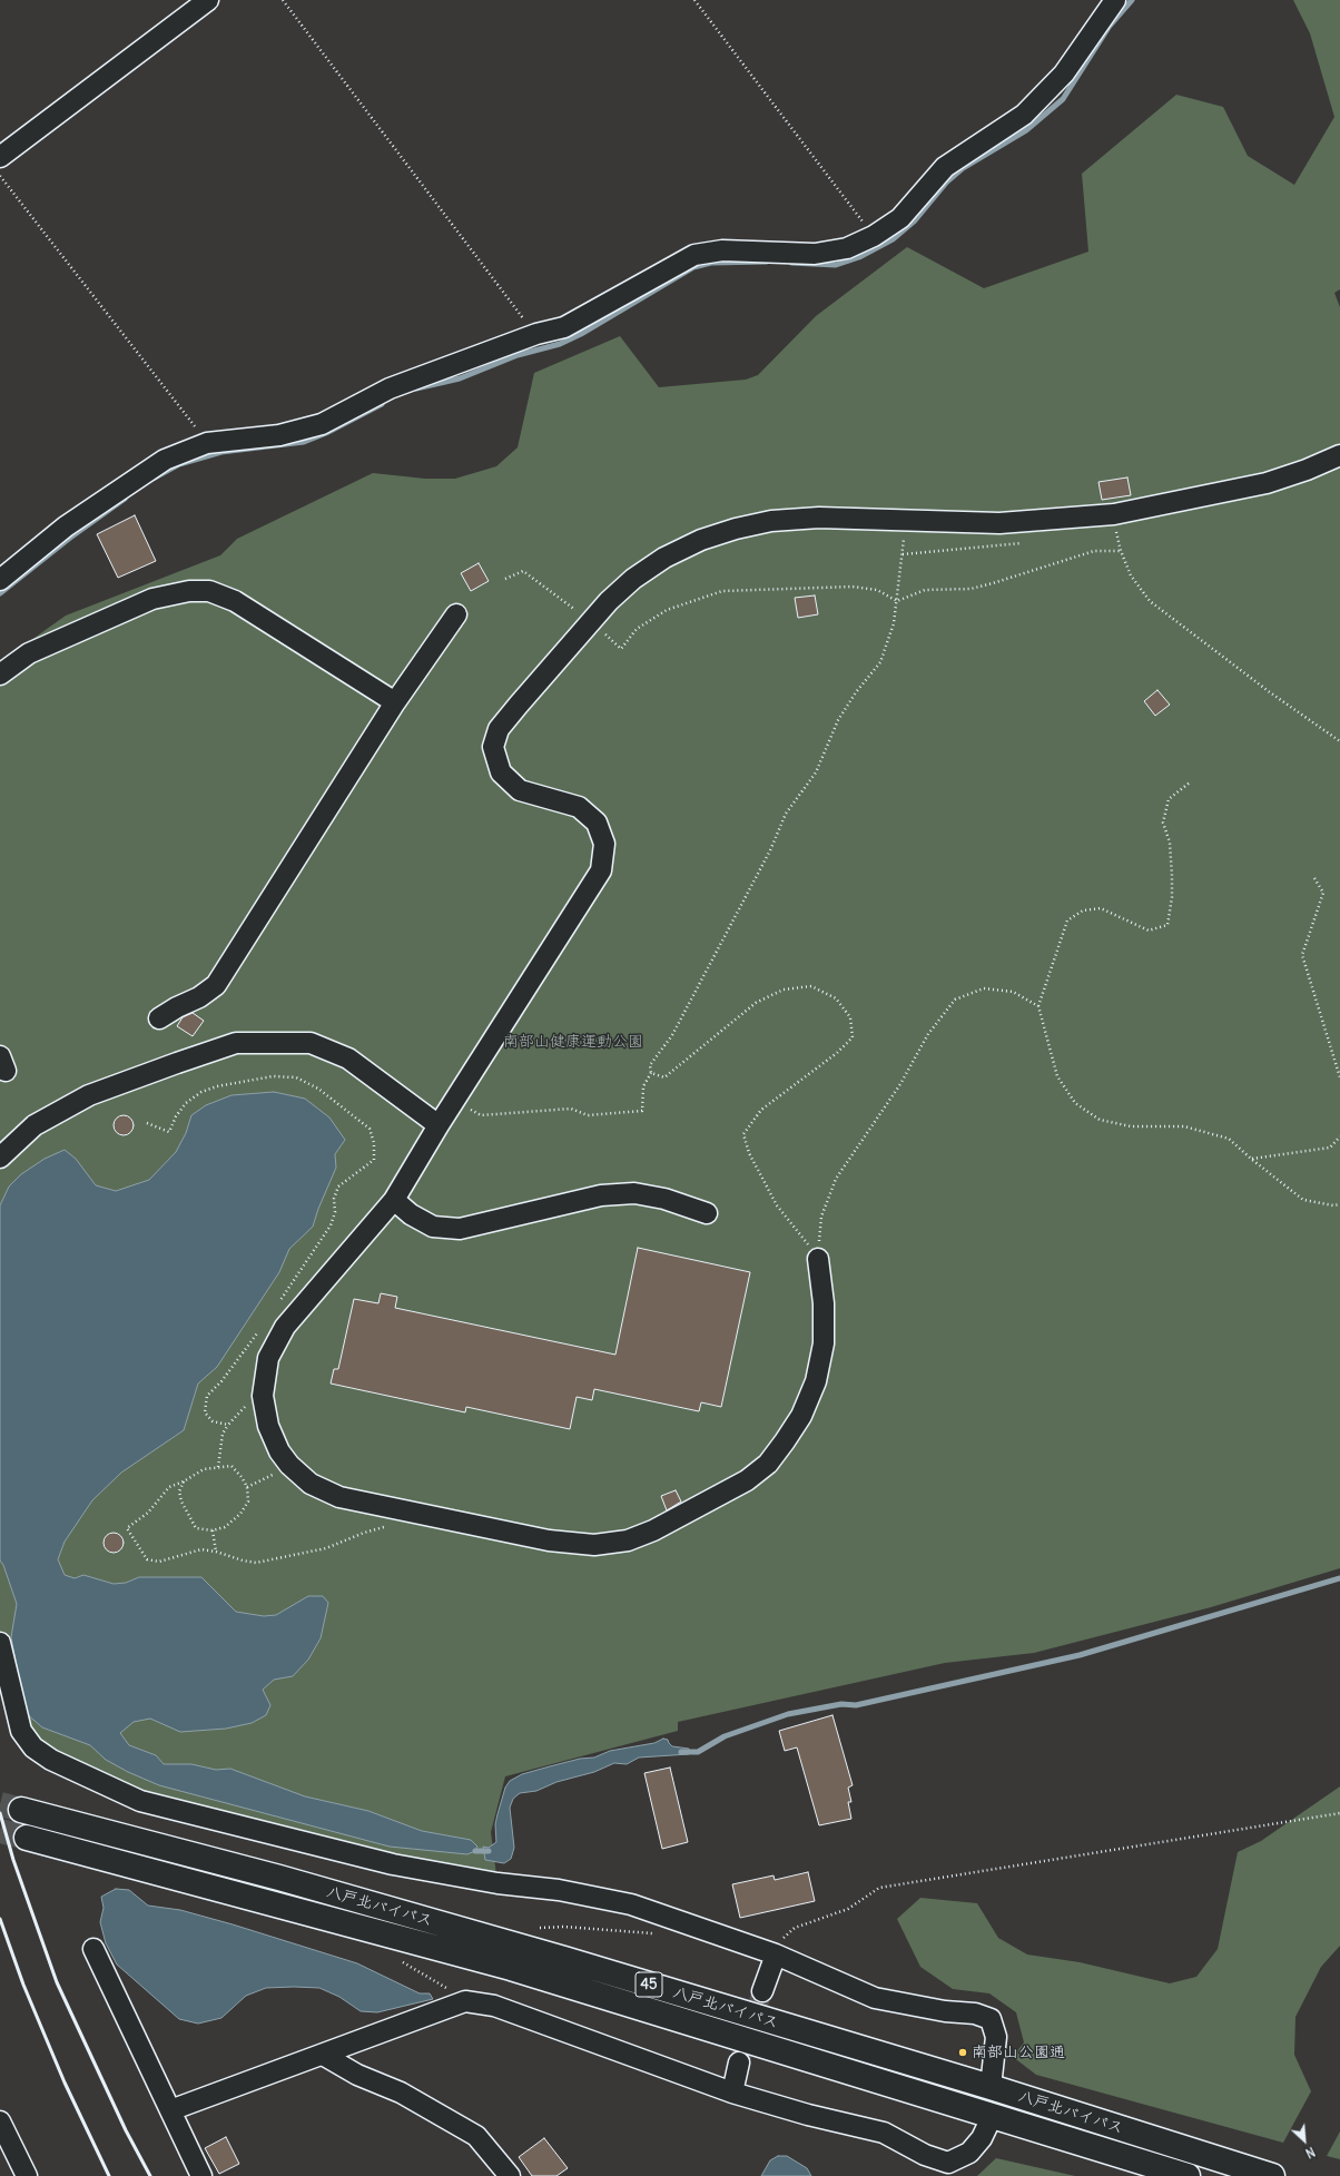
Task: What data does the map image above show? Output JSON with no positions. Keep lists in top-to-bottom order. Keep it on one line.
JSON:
{"streets":{"highway":["八戸北バイパス","45"]},"parks":["南部山健康運動公園"],"places":["南部山公園通"],"north":"bottom right"}
